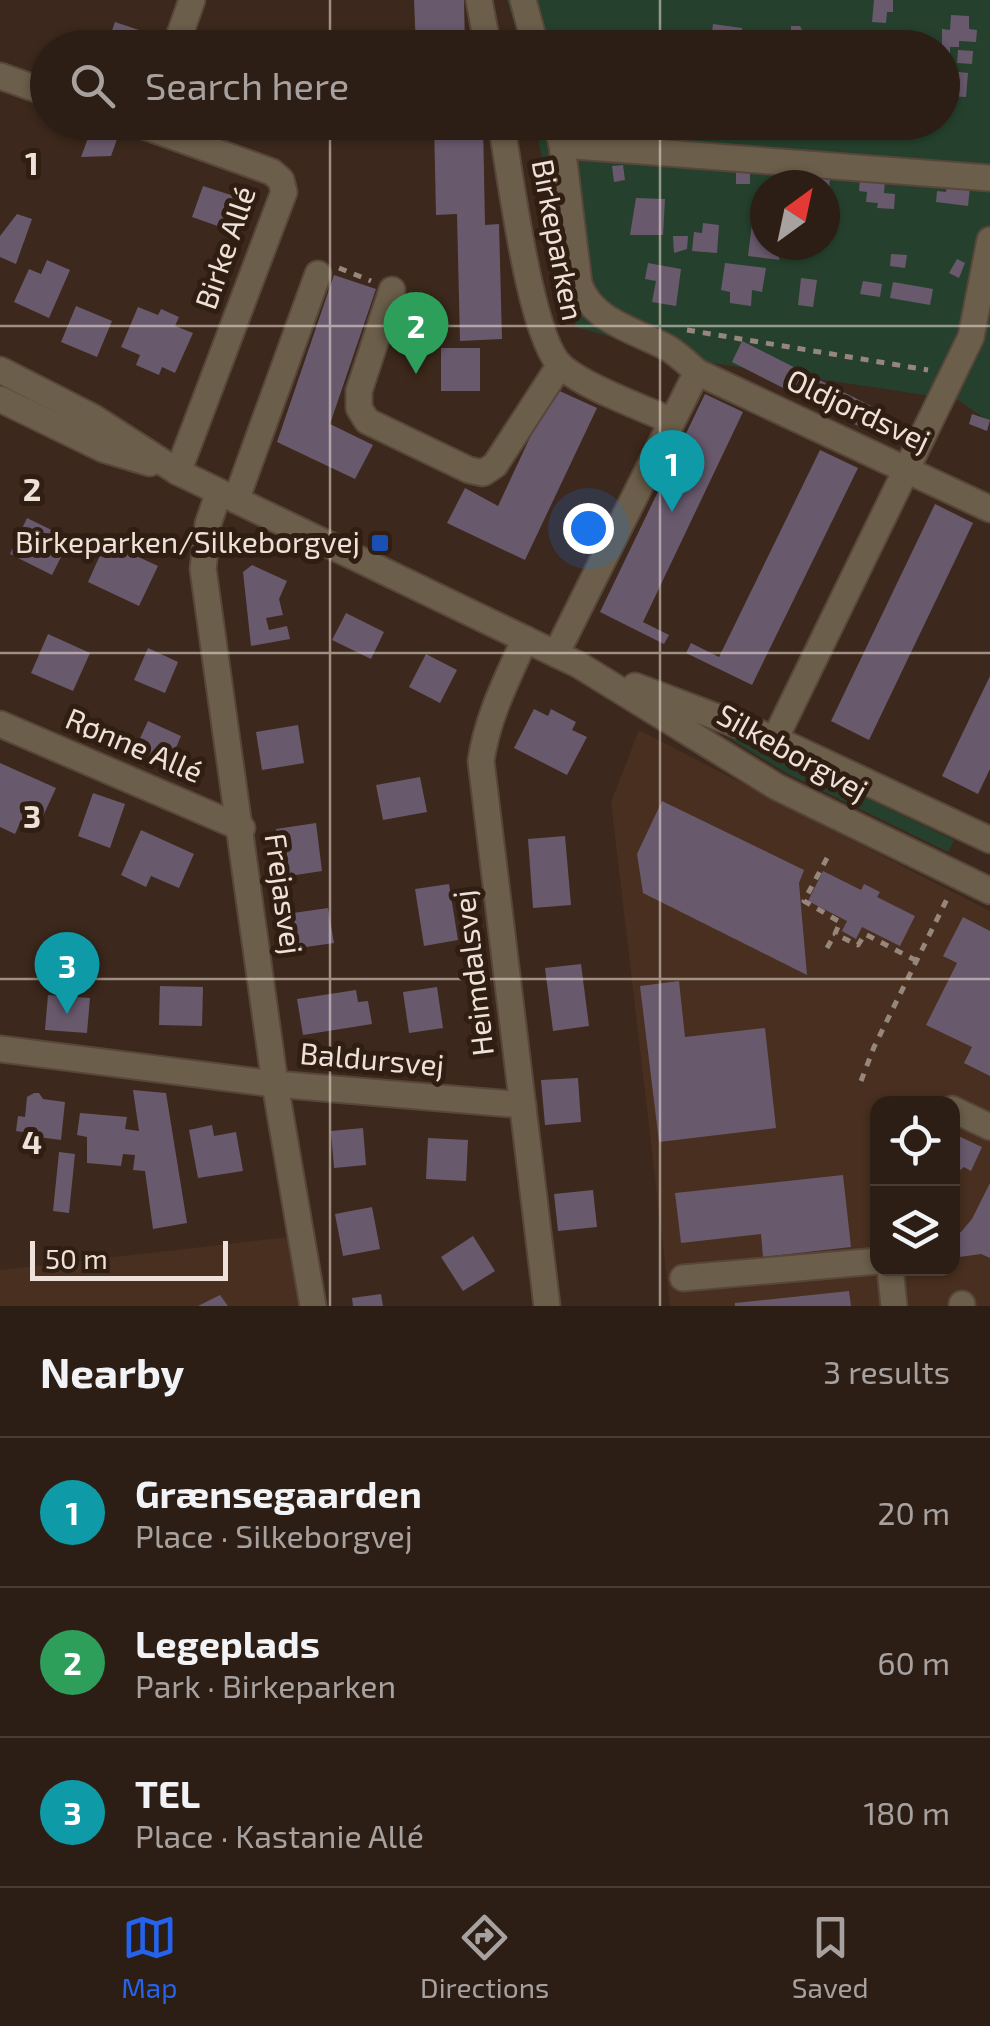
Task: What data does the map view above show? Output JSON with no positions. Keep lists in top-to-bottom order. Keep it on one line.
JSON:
{"streets":{"street":["Birkeparken","Birke Allé","Oldjordsvej","Rønne Allé","Silkeborgvej","Frejasvej","Heimdalsvej","Baldursvej"]},"crossings":[["Birke Allé","Silkeborgvej"],["Oldjordsvej","Silkeborgvej"],["Rønne Allé","Frejasvej"],["Silkeborgvej","Frejasvej"],["Silkeborgvej","Heimdalsvej"],["Frejasvej","Baldursvej"],["Heimdalsvej","Baldursvej"]],"places":{"transit":["Birkeparken/Silkeborgvej"]},"scale_bar":"50 m","north":"top right","page":{"search":"Search here","pins":["2","1","3"],"scale":"50 m","heading":["Nearby","3 results"],"list":[{"mark":"1","name":"Grænsegaarden","note":"Place · Silkeborgvej","value":"20 m"},{"mark":"2","name":"Legeplads","note":"Park · Birkeparken","value":"60 m"},{"mark":"3","name":"TEL","note":"Place · Kastanie Allé","value":"180 m"}],"nav":["Map","Directions","Saved"]},"grid":{"rows":["1","2","3","4"]}}
